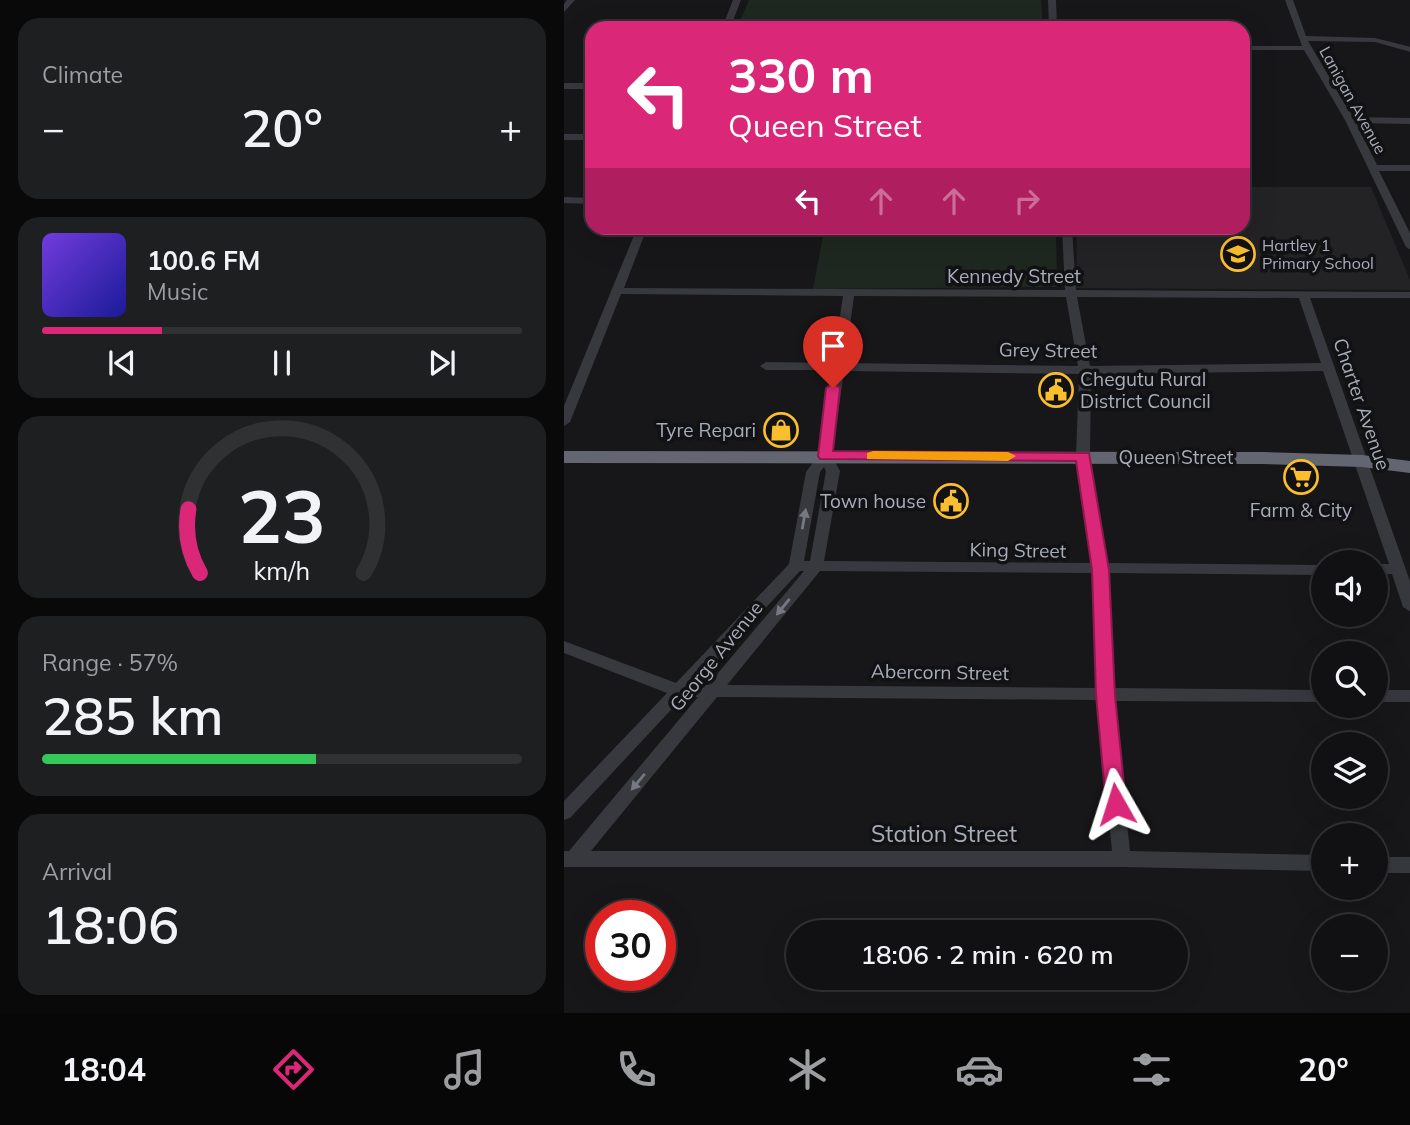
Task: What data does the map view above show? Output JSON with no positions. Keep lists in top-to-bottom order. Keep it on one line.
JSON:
{"streets":{"highway":["Queen Street"],"street":["Lanigan Avenue","Kennedy Street","Grey Street","Charter Avenue","King Street","George Avenue","Abercorn Street","Station Street"]},"crossings":[["Kennedy Street","Charter Avenue"],["Kennedy Street","George Avenue"],["Grey Street","Charter Avenue"],["Grey Street","George Avenue"],["Charter Avenue","Queen Street"],["Queen Street","George Avenue"],["King Street","George Avenue"],["George Avenue","Abercorn Street"],["George Avenue","Station Street"]],"places":{"school or university":["Hartley 1 Primary School"],"public building":["Chegutu Rural District Council","Town house"],"shop":["Tyre Repari"],"supermarket":["Farm & City"]},"page":{"tile":["Climate",["Range · 57%","285 km"],["Arrival","18:06"]],"turn":["330 m","Queen Street"],"heat":["−","20°","+"],"song":["100.6 FM","Music"],"map_buttons":["+","−"],"limit":"30","trip":"18:06 · 2 min · 620 m","tabs":["18:04","20°"],"gauge":["23","km/h"]}}
